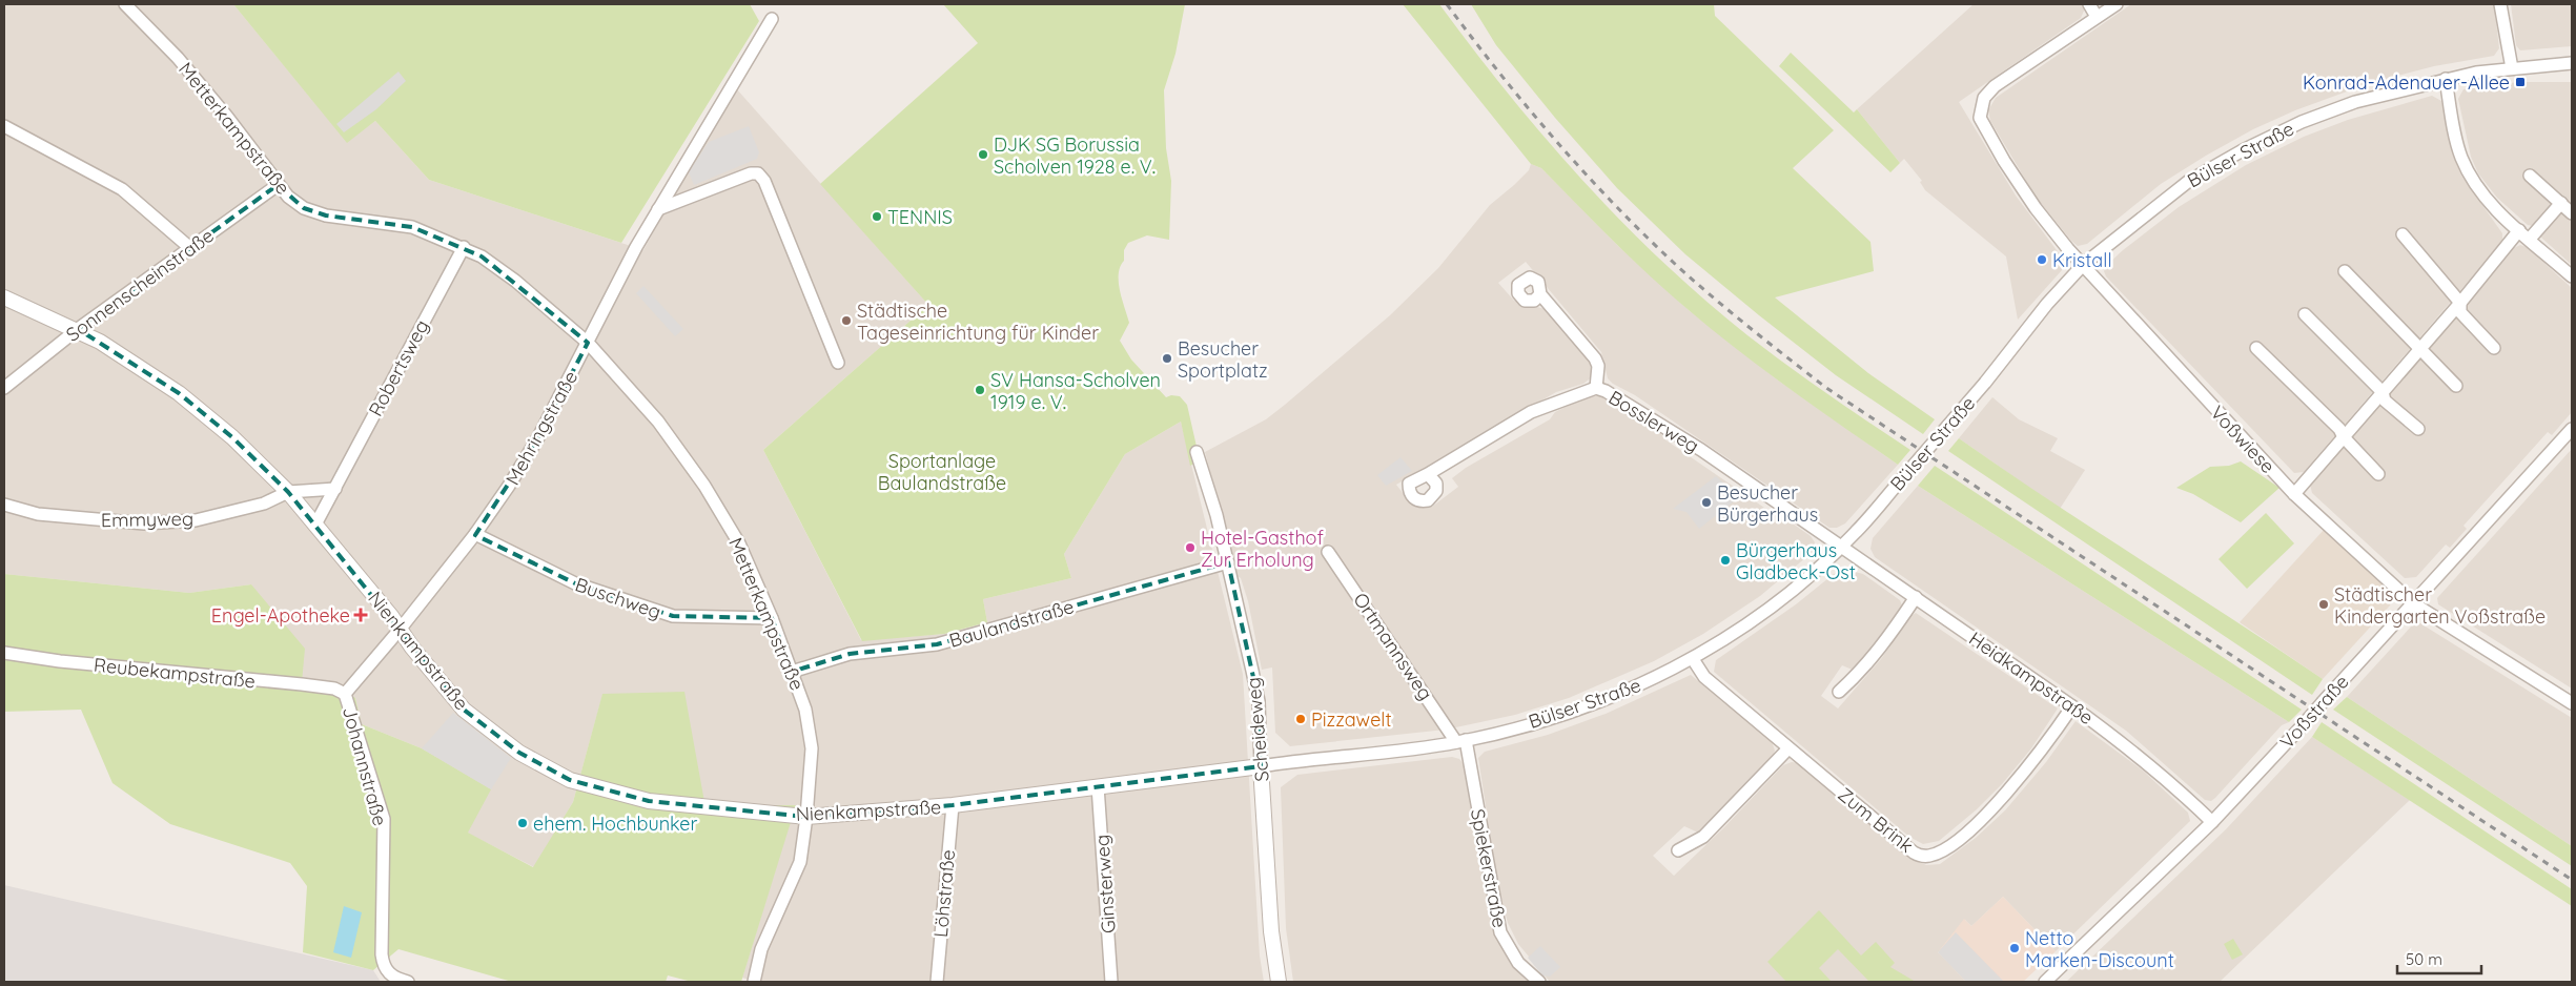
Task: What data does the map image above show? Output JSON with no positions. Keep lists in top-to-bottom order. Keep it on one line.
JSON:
{"streets":{"street":["Metterkampstraße","Bülser Straße","Sonnenscheinstraße","Robertsweg","Bosslerweg","Mehringstraße","Voßwiese","Emmyweg","Buschweg","Baulandstraße","Ortmannsweg","Nienkampstraße","Reubekampstraße","Heidkampstraße","Voßstraße","Scheideweg","Johannstraße","Zum Brink","Spiekerstraße","Ginsterweg","Löhstraße"]},"crossings":[["Metterkampstraße","Sonnenscheinstraße"],["Metterkampstraße","Robertsweg"],["Metterkampstraße","Mehringstraße"],["Metterkampstraße","Buschweg"],["Metterkampstraße","Baulandstraße"],["Metterkampstraße","Nienkampstraße"],["Bülser Straße","Bosslerweg"],["Bülser Straße","Voßwiese"],["Bülser Straße","Ortmannsweg"],["Bülser Straße","Nienkampstraße"],["Bülser Straße","Heidkampstraße"],["Bülser Straße","Scheideweg"],["Bülser Straße","Zum Brink"],["Bülser Straße","Spiekerstraße"],["Sonnenscheinstraße","Nienkampstraße"],["Robertsweg","Nienkampstraße"],["Bosslerweg","Heidkampstraße"],["Mehringstraße","Buschweg"],["Mehringstraße","Nienkampstraße"],["Mehringstraße","Johannstraße"],["Voßwiese","Voßstraße"],["Emmyweg","Nienkampstraße"],["Baulandstraße","Scheideweg"],["Ortmannsweg","Spiekerstraße"],["Nienkampstraße","Scheideweg"],["Nienkampstraße","Johannstraße"],["Nienkampstraße","Ginsterweg"],["Nienkampstraße","Löhstraße"],["Reubekampstraße","Johannstraße"],["Heidkampstraße","Voßstraße"],["Heidkampstraße","Zum Brink"]],"parks":["Sportanlage Baulandstraße"],"places":{"transit":["Konrad-Adenauer-Allee"],"other":["DJK SG Borussia Scholven 1928 e. V.","TENNIS","Kristall","Städtische Tageseinrichtung für Kinder","Besucher Sportplatz","SV Hansa-Scholven 1919 e. V.","Besucher Bürgerhaus","Hotel-Gasthof Zur Erholung","Bürgerhaus Gladbeck-Ost","Städtischer Kindergarten Voßstraße","Pizzawelt","ehem. Hochbunker","Netto Marken-Discount"],"health":["Engel-Apotheke"]},"scale_bar":"50 m"}
